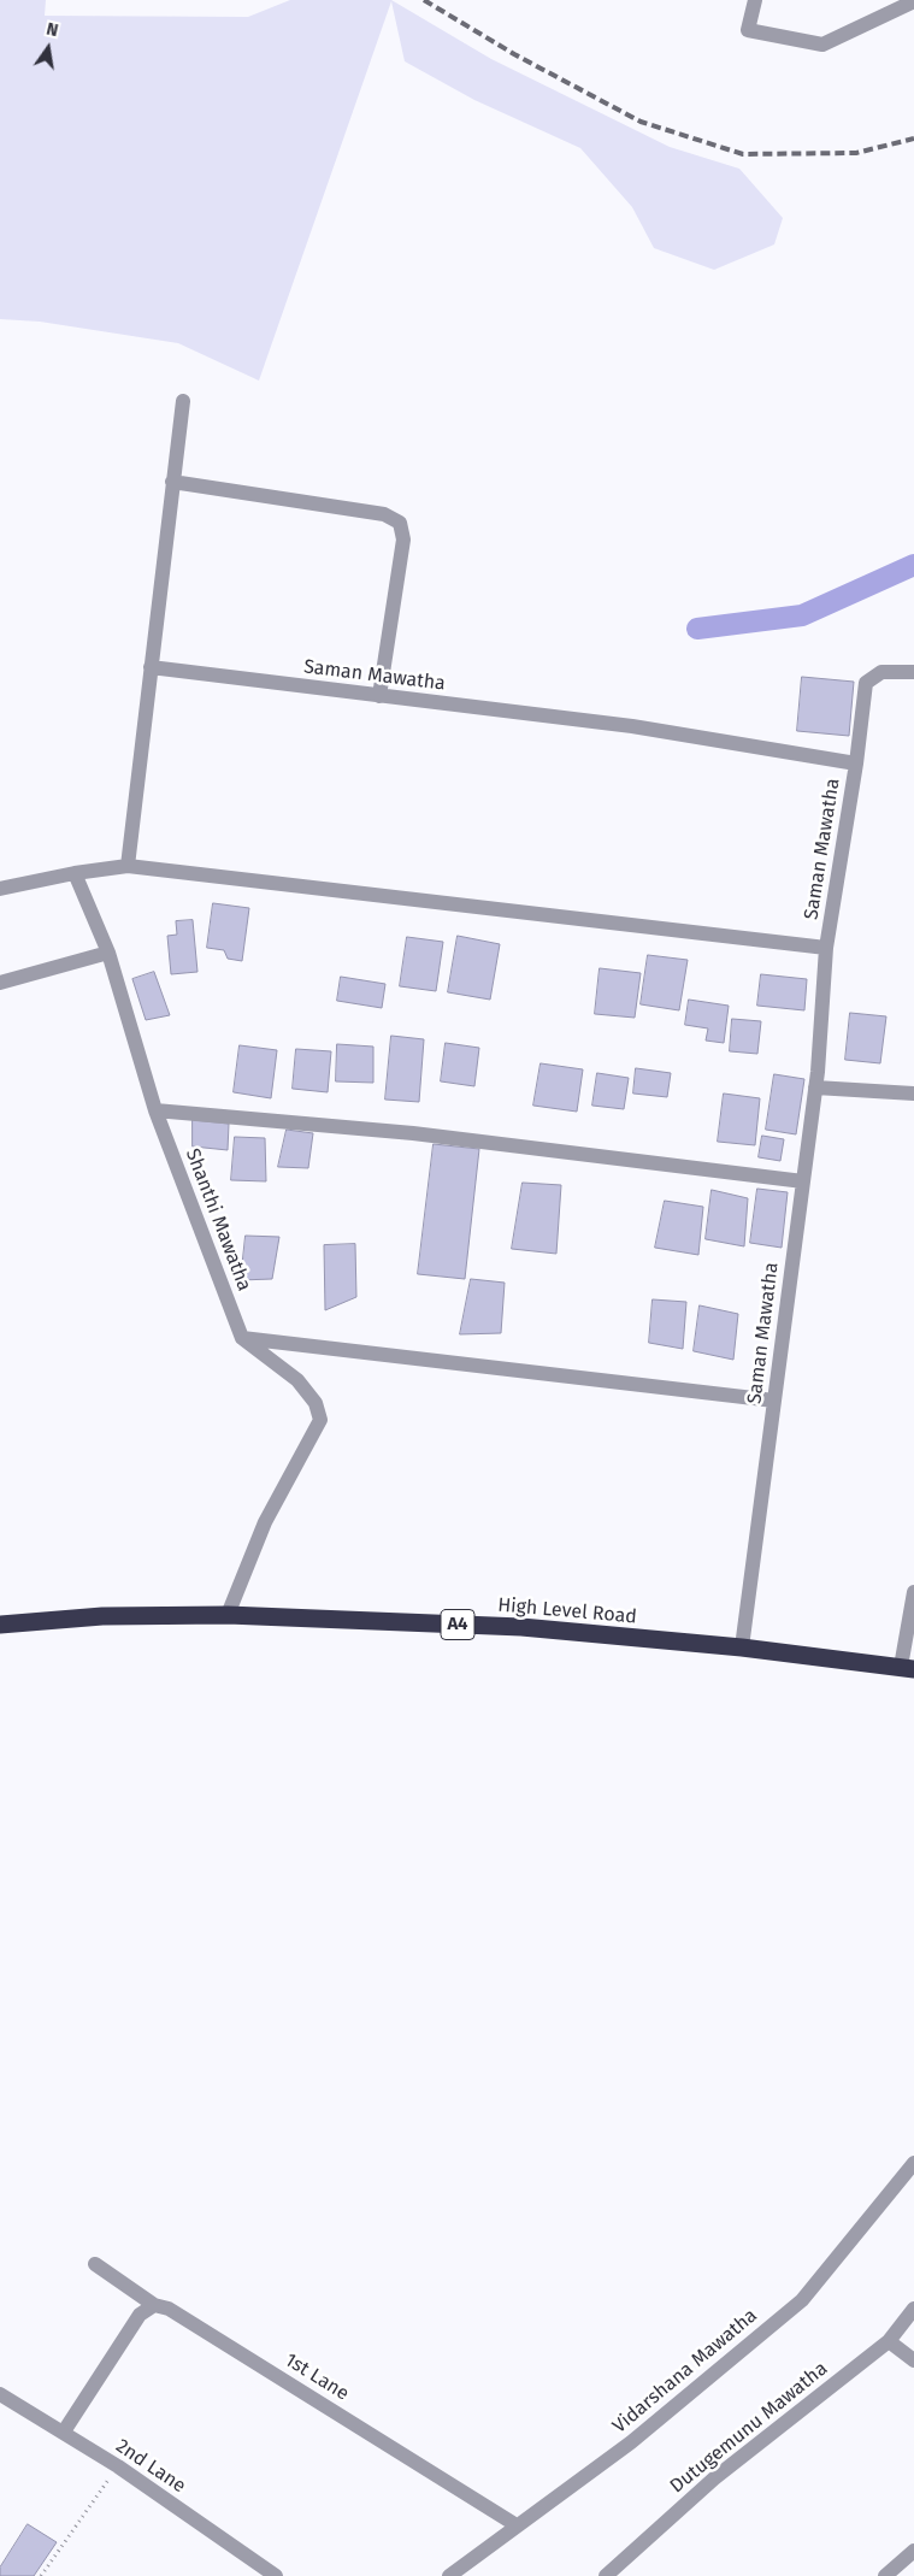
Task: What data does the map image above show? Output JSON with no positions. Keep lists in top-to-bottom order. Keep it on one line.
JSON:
{"streets":{"highway":["High Level Road","A4"],"street":["Saman Mawatha","Shanthi Mawatha","Vidarshana Mawatha","1st Lane","Dutugemunu Mawatha","2nd Lane"]},"crossings":[["Saman Mawatha","High Level Road"],["Vidarshana Mawatha","1st Lane"]],"north":"top"}
